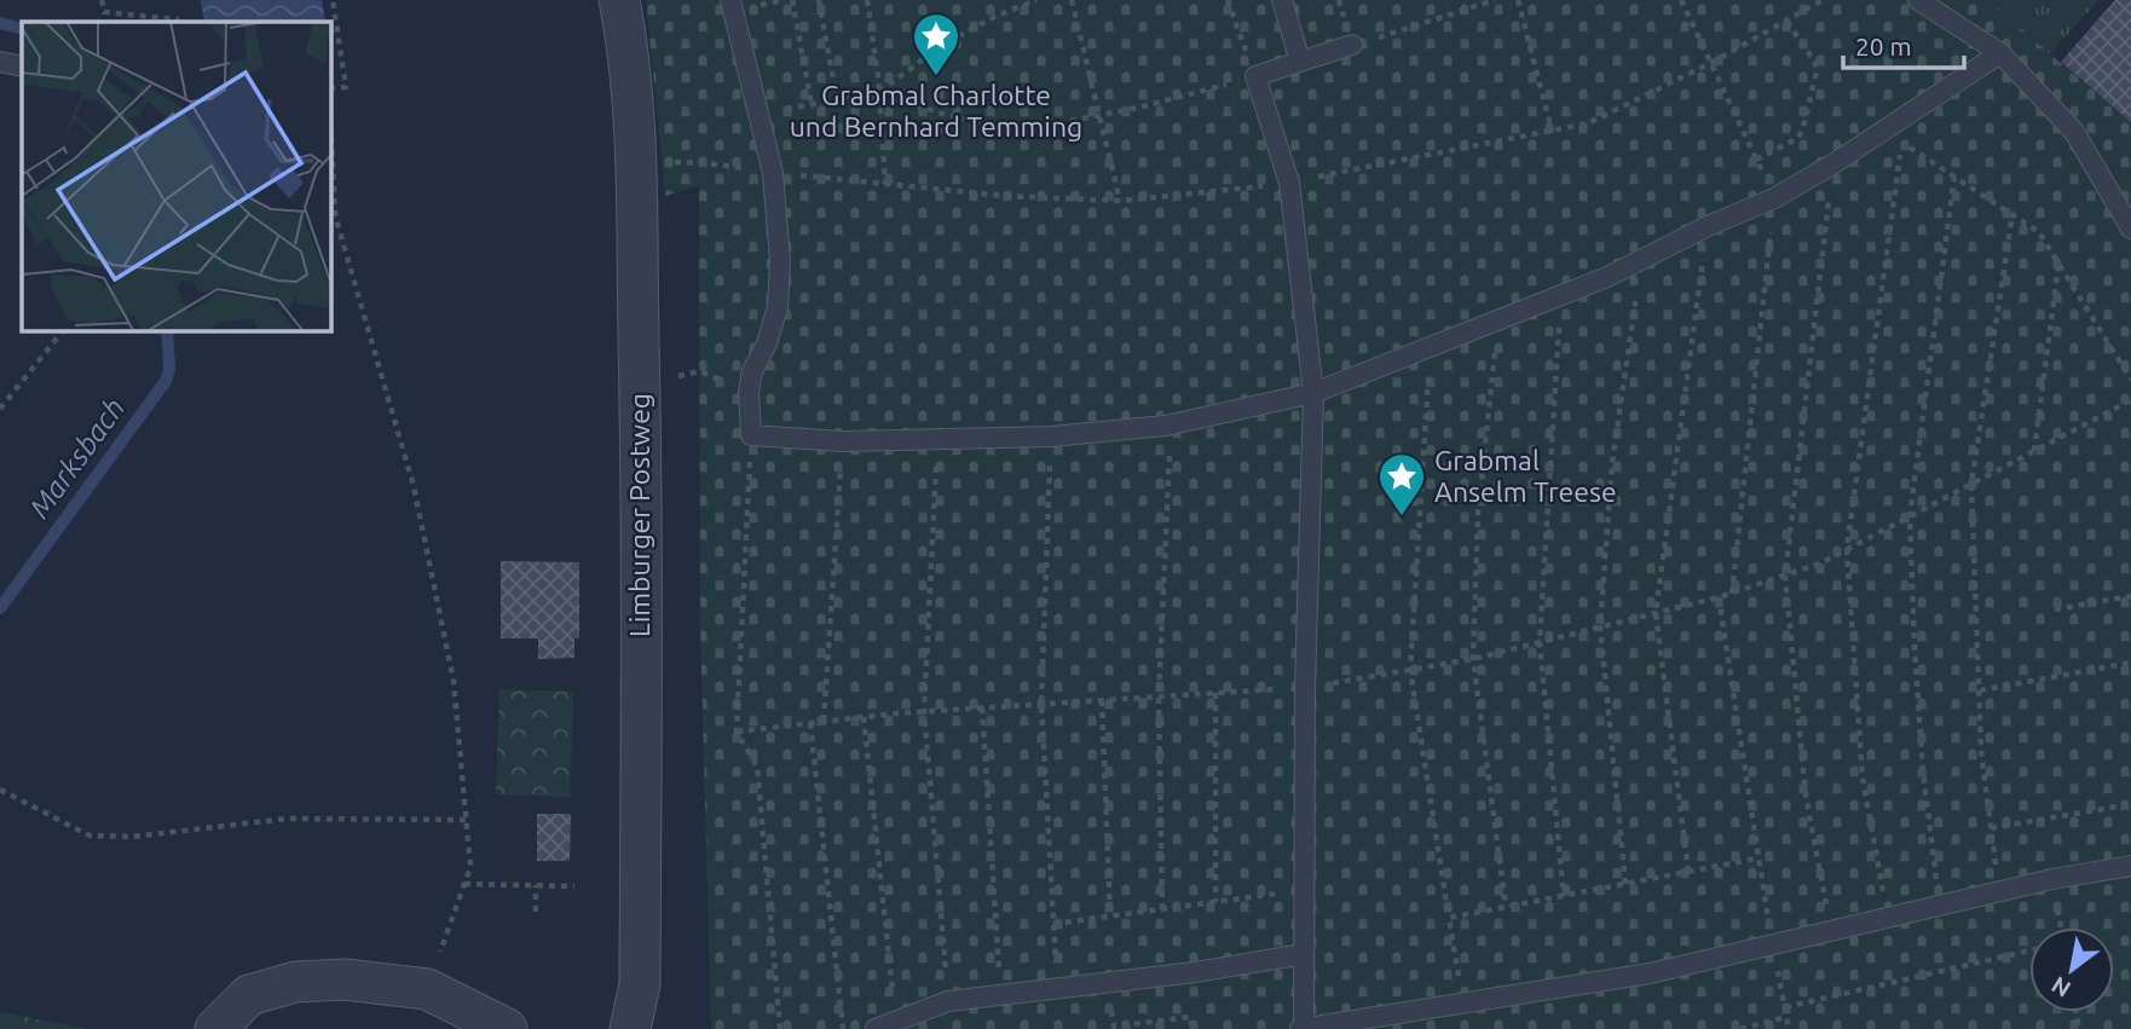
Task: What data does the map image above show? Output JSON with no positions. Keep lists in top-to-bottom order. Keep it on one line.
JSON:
{"streets":{"street":["Limburger Postweg"]},"water":["Marksbach"],"places":{"place":["Grabmal Charlotte und Bernhard Temming","Grabmal Anselm Treese"]},"scale_bar":"20 m","north":"bottom left"}
